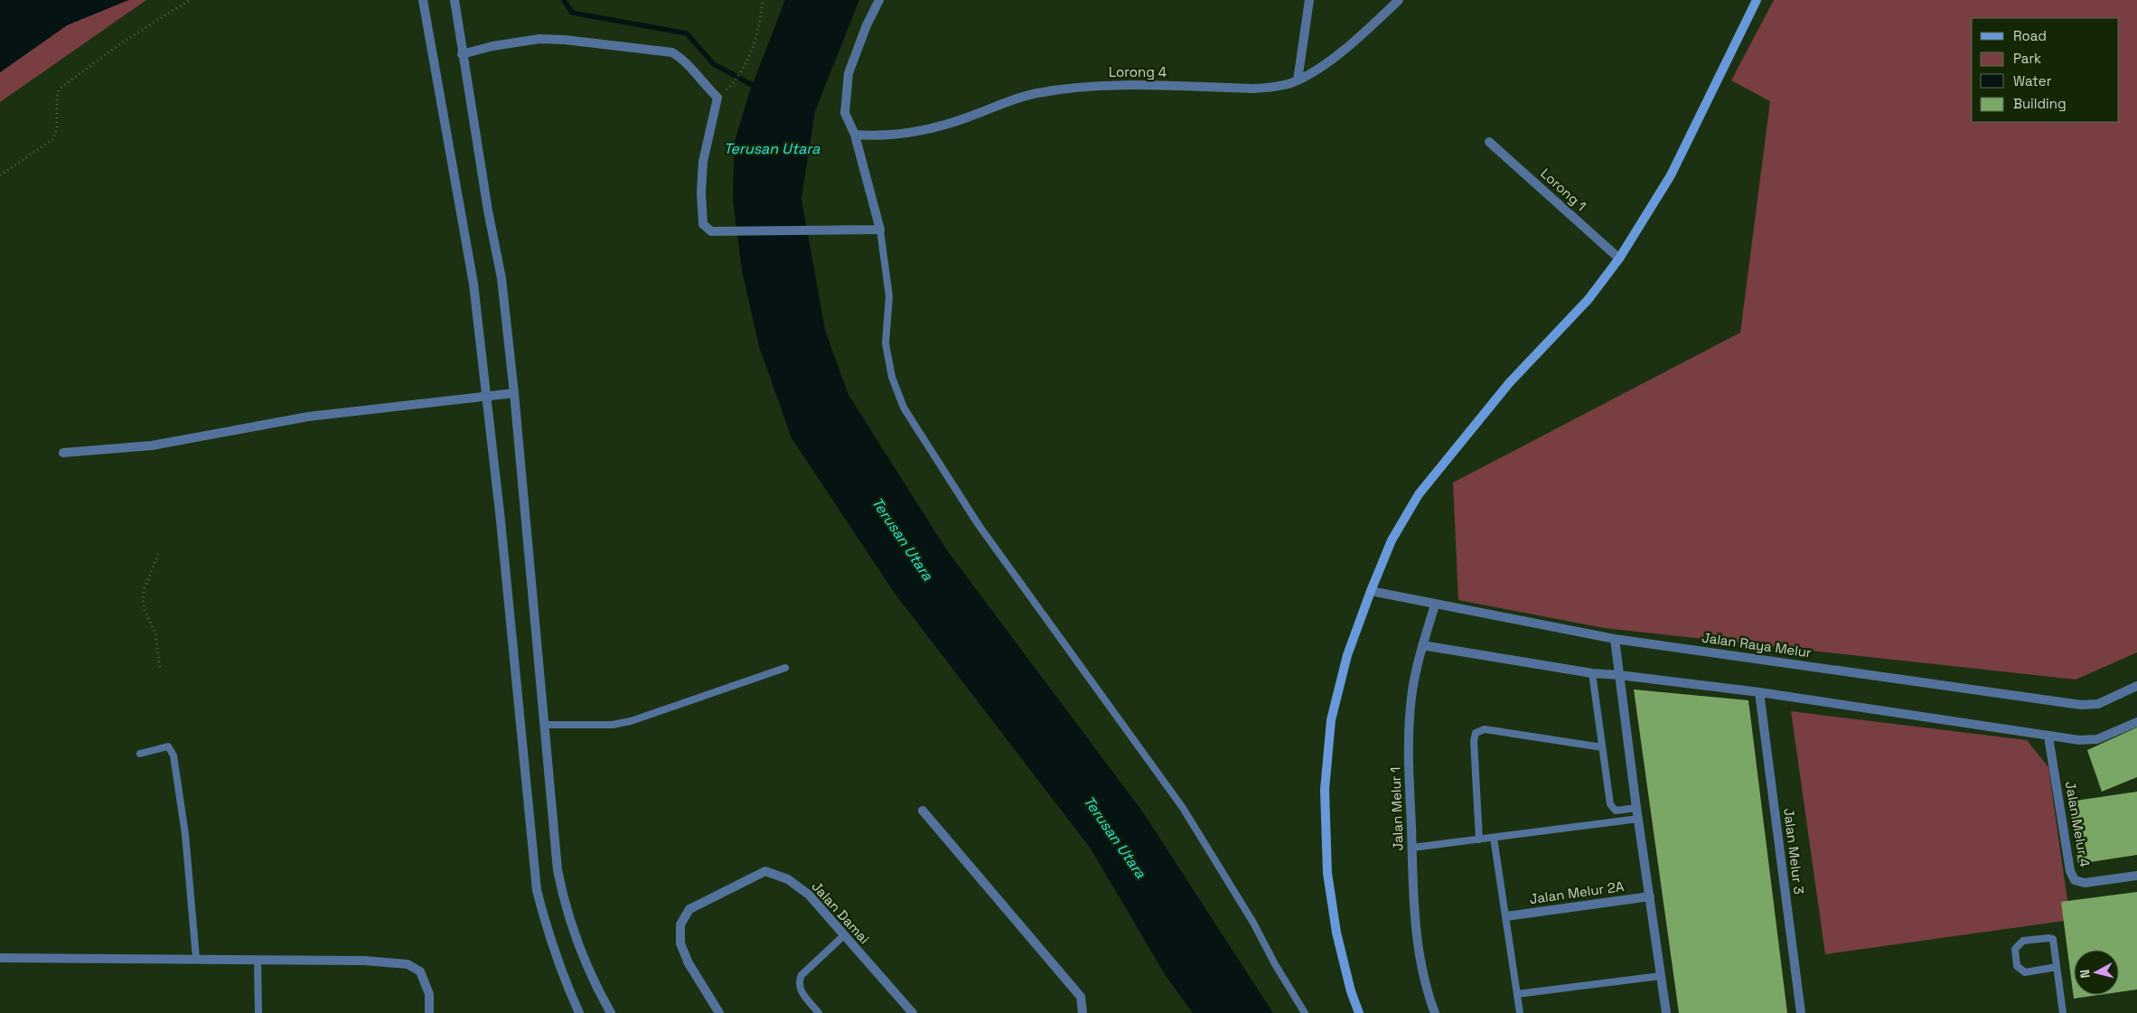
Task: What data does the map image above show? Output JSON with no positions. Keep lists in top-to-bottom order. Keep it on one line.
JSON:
{"streets":{"street":["Lorong 4","Lorong 1","Jalan Raya Melur","Jalan Melur 1","Jalan Melur 4","Jalan Melur 3","Jalan Melur 2A","Jalan Damai"]},"crossings":[["Jalan Raya Melur","Jalan Melur 1"]],"water":["Terusan Utara"],"legend":["Road","Park","Water","Building"],"north":"left"}
